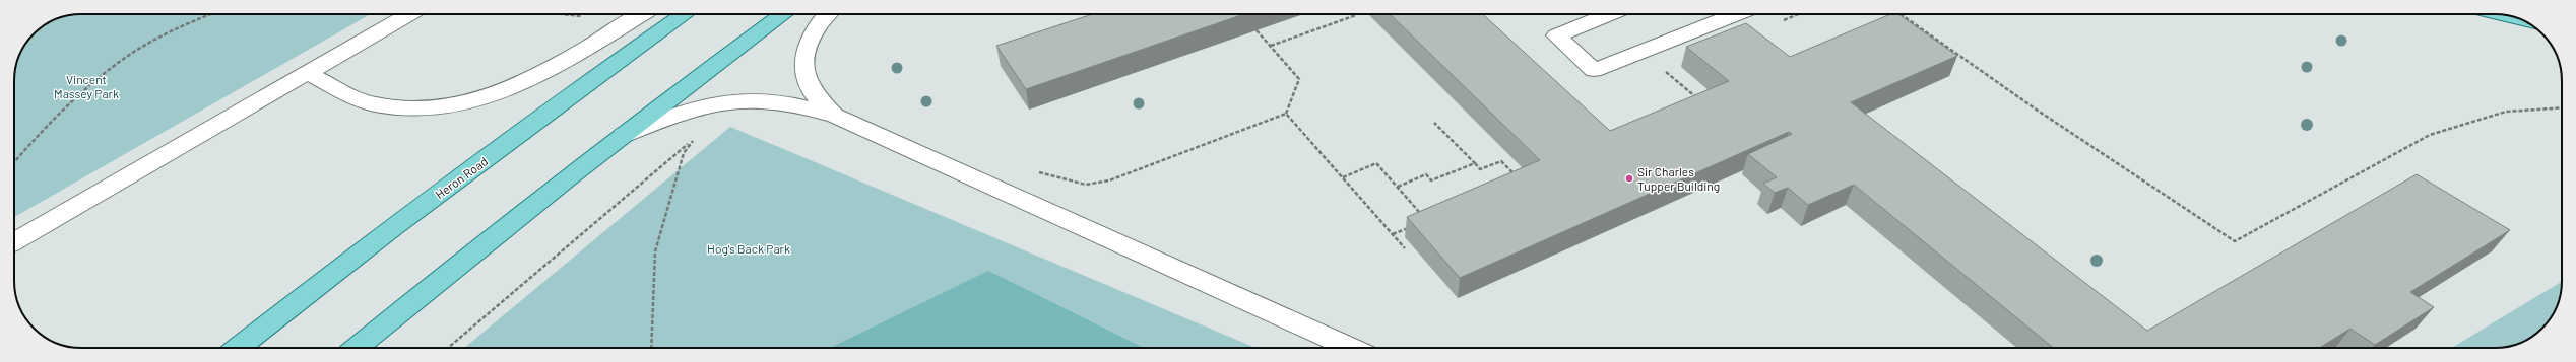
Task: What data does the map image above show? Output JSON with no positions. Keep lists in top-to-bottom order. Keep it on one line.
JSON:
{"streets":{"main road":["Heron Road"]},"parks":["Vincent Massey Park","Hog's Back Park"],"places":["Sir Charles Tupper Building"]}
